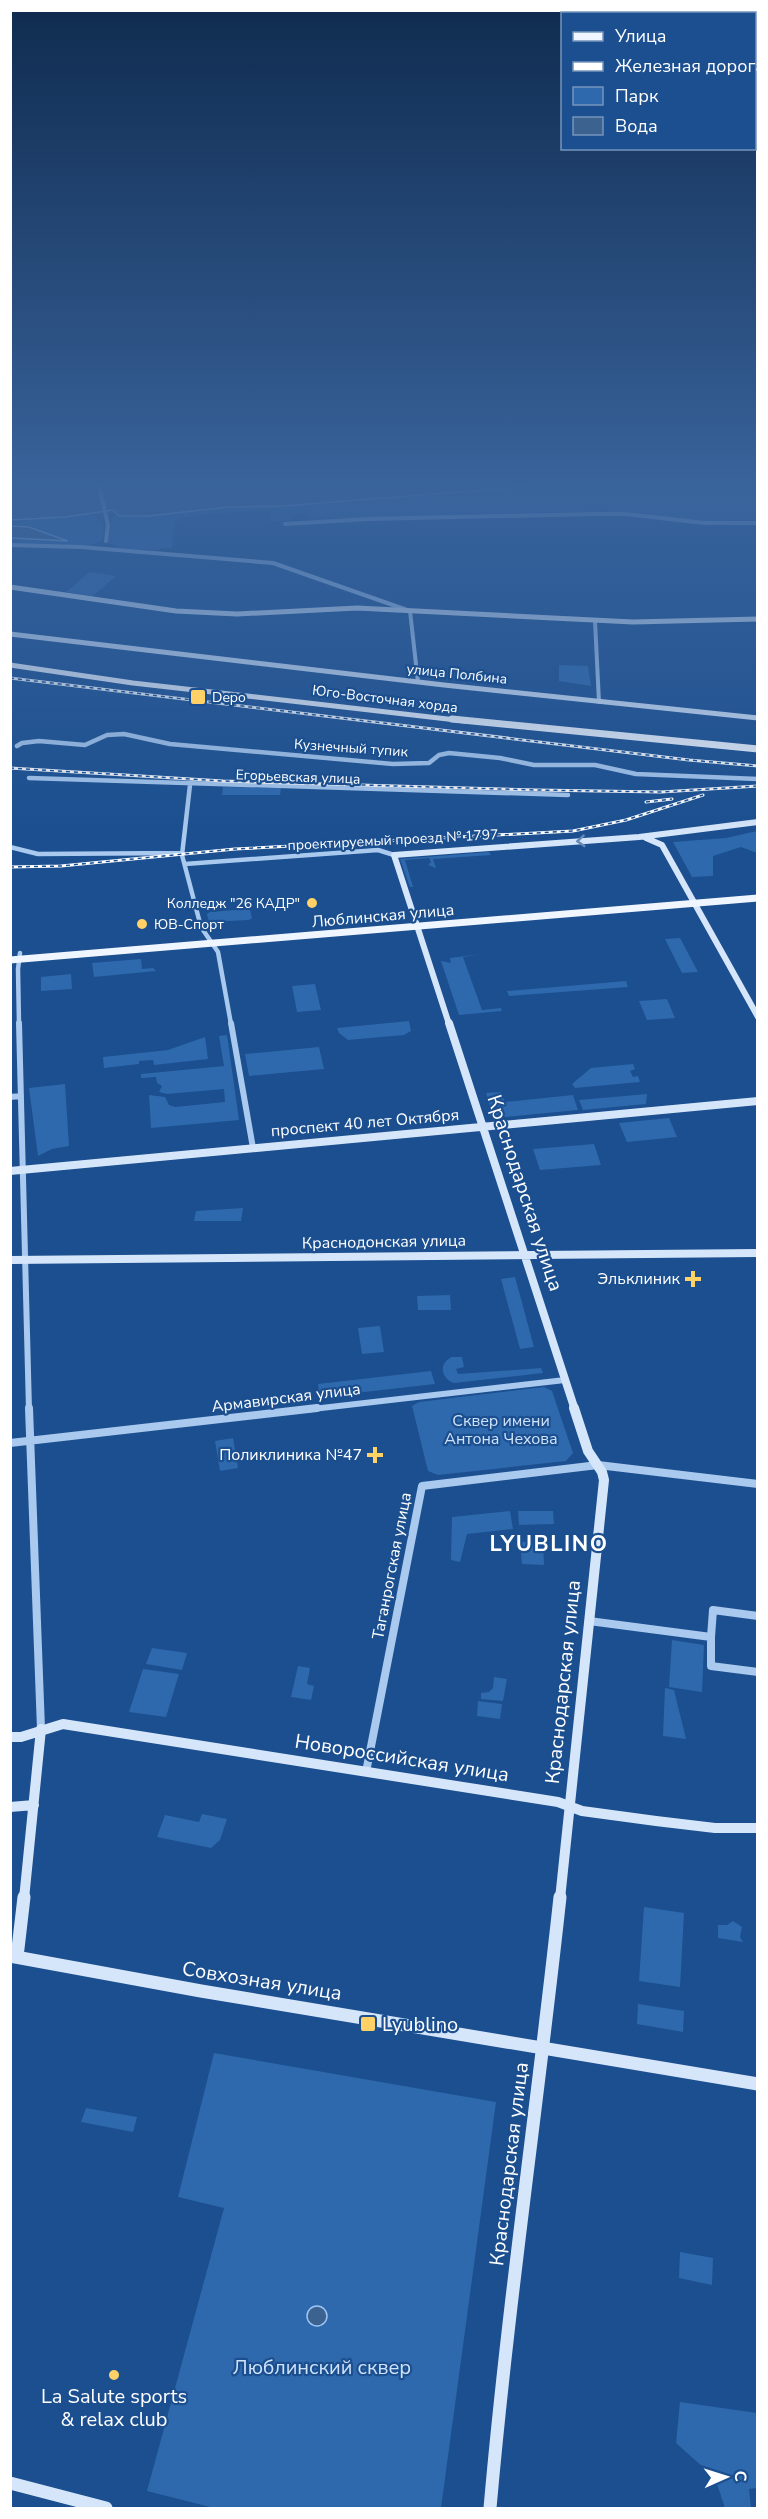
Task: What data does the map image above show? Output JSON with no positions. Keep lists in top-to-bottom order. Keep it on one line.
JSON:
{"streets":{"main road":["улица Полбина","Юго-Восточная хорда","проектируемый проезд № 1797","Люблинская улица","проспект 40 лет Октября","Краснодарская улица","Краснодонская улица","Новороссийская улица","Совхозная улица"],"street":["Кузнечный тупик","Егорьевская улица","Армавирская улица","Таганрогская улица"]},"crossings":[["проектируемый проезд № 1797","Краснодарская улица"],["Люблинская улица","Краснодарская улица"],["проспект 40 лет Октября","Краснодарская улица"],["Краснодарская улица","Краснодонская улица"],["Краснодарская улица","Армавирская улица"],["Краснодарская улица","Таганрогская улица"],["Краснодарская улица","Новороссийская улица"],["Краснодарская улица","Совхозная улица"],["Таганрогская улица","Новороссийская улица"],["Новороссийская улица","Совхозная улица"]],"one_way":["проектируемый проезд № 1797"],"districts":["LYUBLINO"],"parks":["Сквер имени Антона Чехова","Люблинский сквер"],"places":{"transit":["Depo","Lyublino"],"other":["Колледж \"26 КАДР\"","ЮВ-Спорт","La Salute sports & relax club"],"health":["Эльклиник","Поликлиника №47"]},"legend":["Улица","Железная дорога","Парк","Вода"],"north":"right"}
